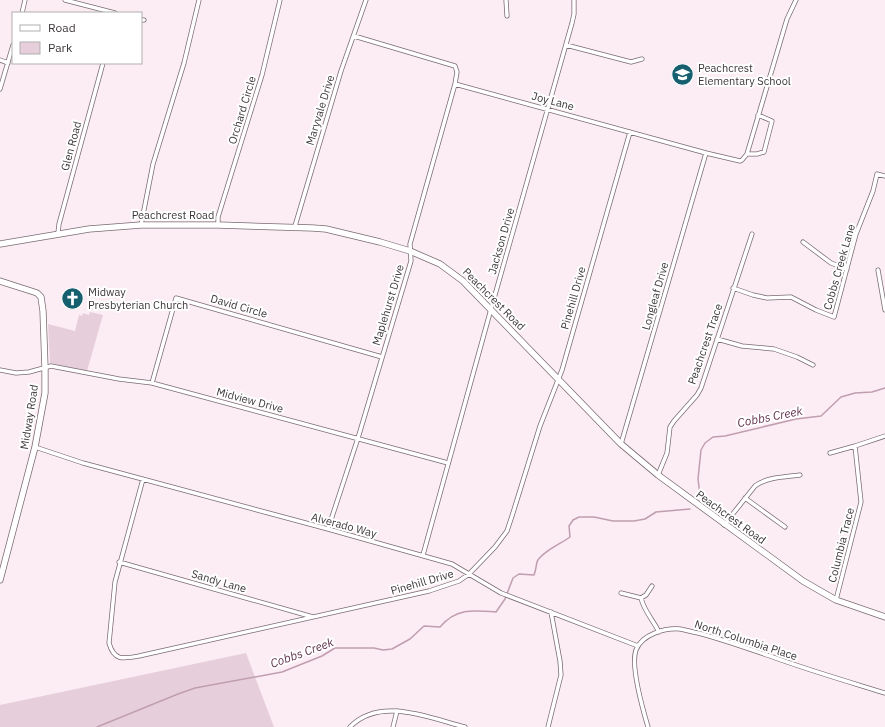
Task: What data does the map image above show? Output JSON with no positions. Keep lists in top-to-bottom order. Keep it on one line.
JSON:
{"streets":{"street":["Joy Lane","Orchard Circle","Maryvale Drive","Glen Road","Peachcrest Road","Jackson Drive","Cobbs Creek Lane","Longleaf Drive","Pinehill Drive","Maplehurst Drive","David Circle","Peachcrest Trace","Midview Drive","Midway Road","Alverado Way","Columbia Trace","Sandy Lane","North Columbia Place"]},"crossings":[["Joy Lane","Jackson Drive"],["Joy Lane","Longleaf Drive"],["Joy Lane","Pinehill Drive"],["Joy Lane","Maplehurst Drive"],["Orchard Circle","Peachcrest Road"],["Maryvale Drive","Peachcrest Road"],["Glen Road","Peachcrest Road"],["Peachcrest Road","Jackson Drive"],["Peachcrest Road","Longleaf Drive"],["Peachcrest Road","Pinehill Drive"],["Peachcrest Road","Maplehurst Drive"],["Peachcrest Road","Peachcrest Trace"],["Peachcrest Road","Columbia Trace"],["Jackson Drive","Midview Drive"],["Jackson Drive","Alverado Way"],["Cobbs Creek Lane","Peachcrest Trace"],["Pinehill Drive","Alverado Way"],["Pinehill Drive","Sandy Lane"],["Maplehurst Drive","David Circle"],["Maplehurst Drive","Midview Drive"],["Maplehurst Drive","Alverado Way"],["David Circle","Midview Drive"],["Midview Drive","Midway Road"],["Midway Road","Alverado Way"],["Alverado Way","North Columbia Place"]],"water":["Cobbs Creek"],"places":{"school or university":["Peachcrest Elementary School"],"church":["Midway Presbyterian Church"]},"legend":["Road","Park"]}
